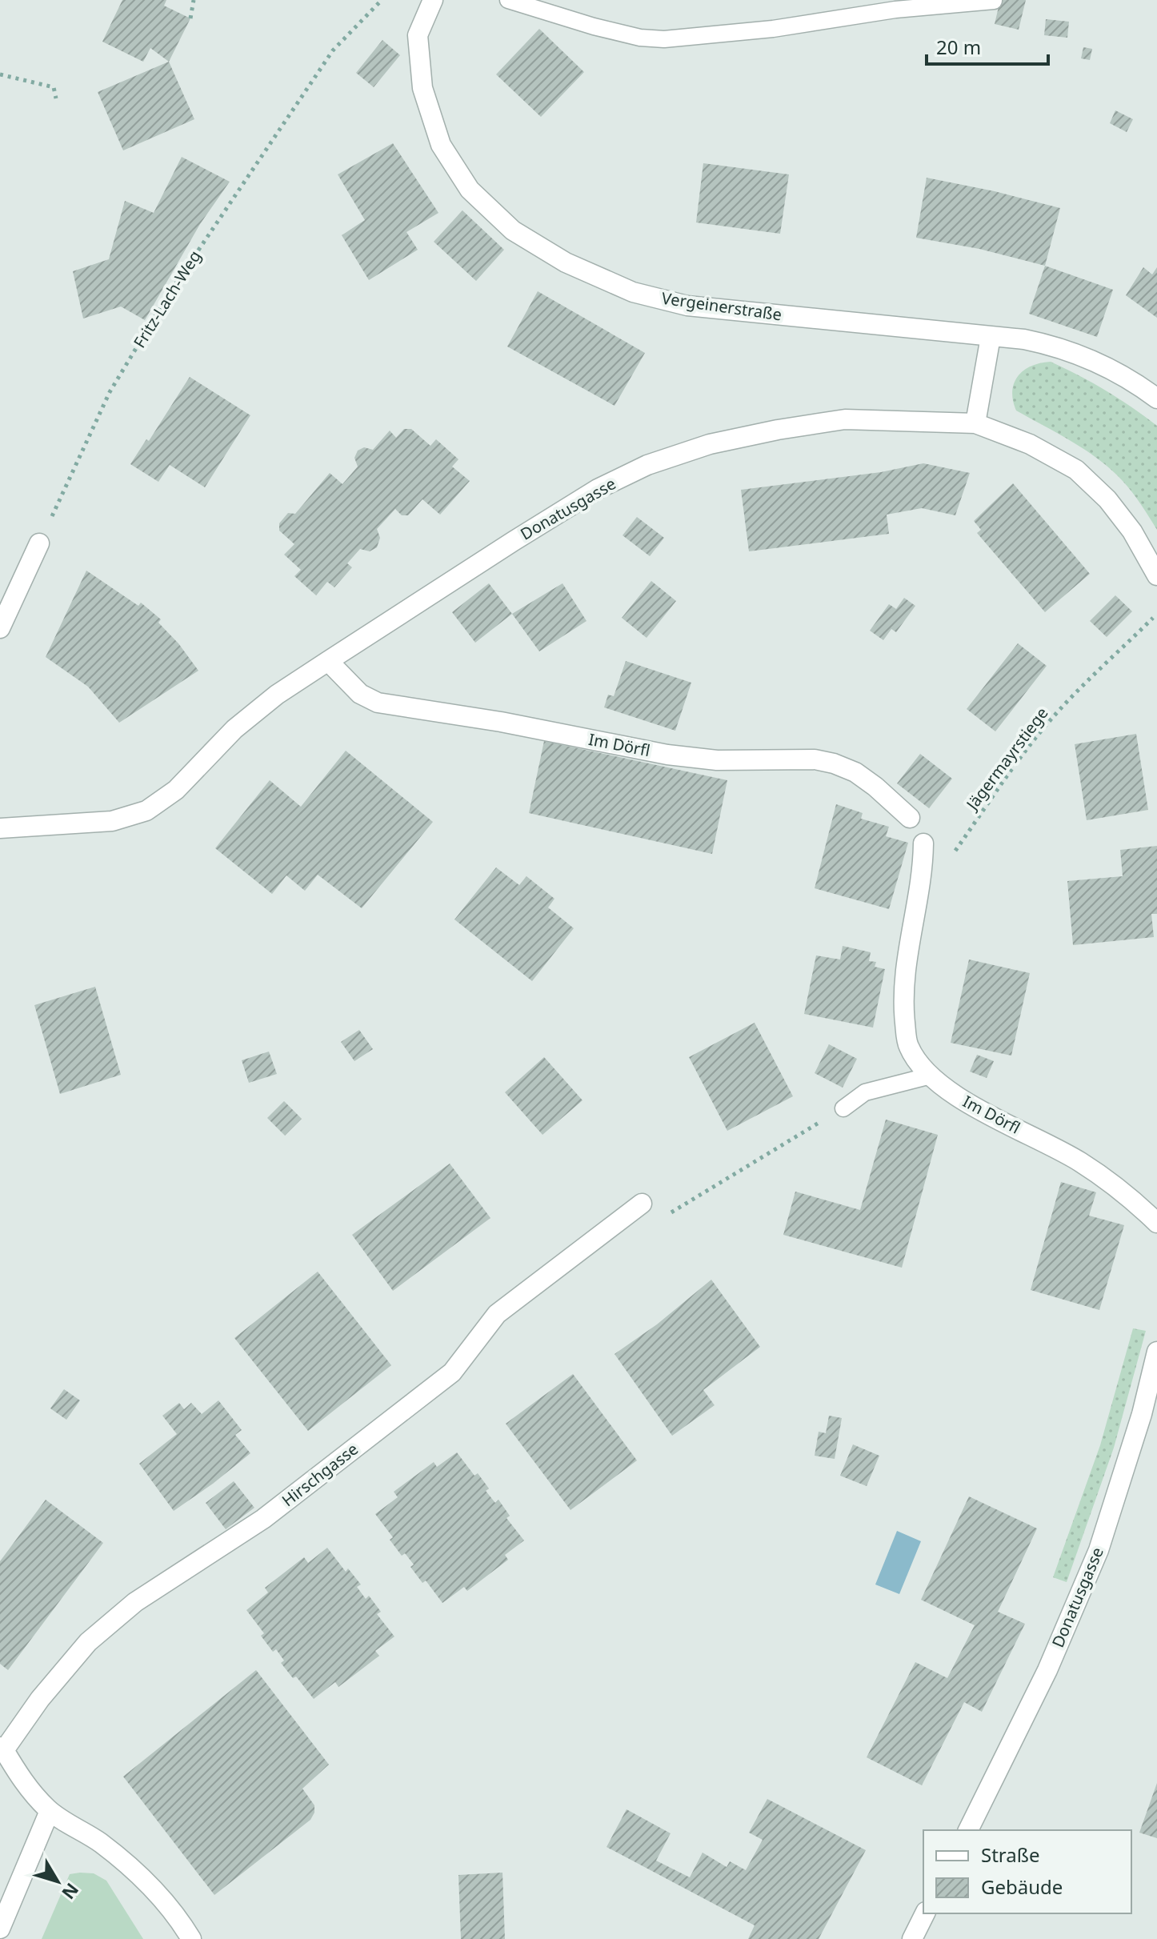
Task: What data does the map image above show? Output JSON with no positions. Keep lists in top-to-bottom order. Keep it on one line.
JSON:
{"streets":{"street":["Vergeinerstraße","Donatusgasse","Im Dörfl","Hirschgasse"],"path":["Fritz-Lach-Weg","Jägermayrstiege"]},"crossings":[["Donatusgasse","Im Dörfl"]],"legend":["Straße","Gebäude"],"scale_bar":"20 m","north":"bottom right"}
